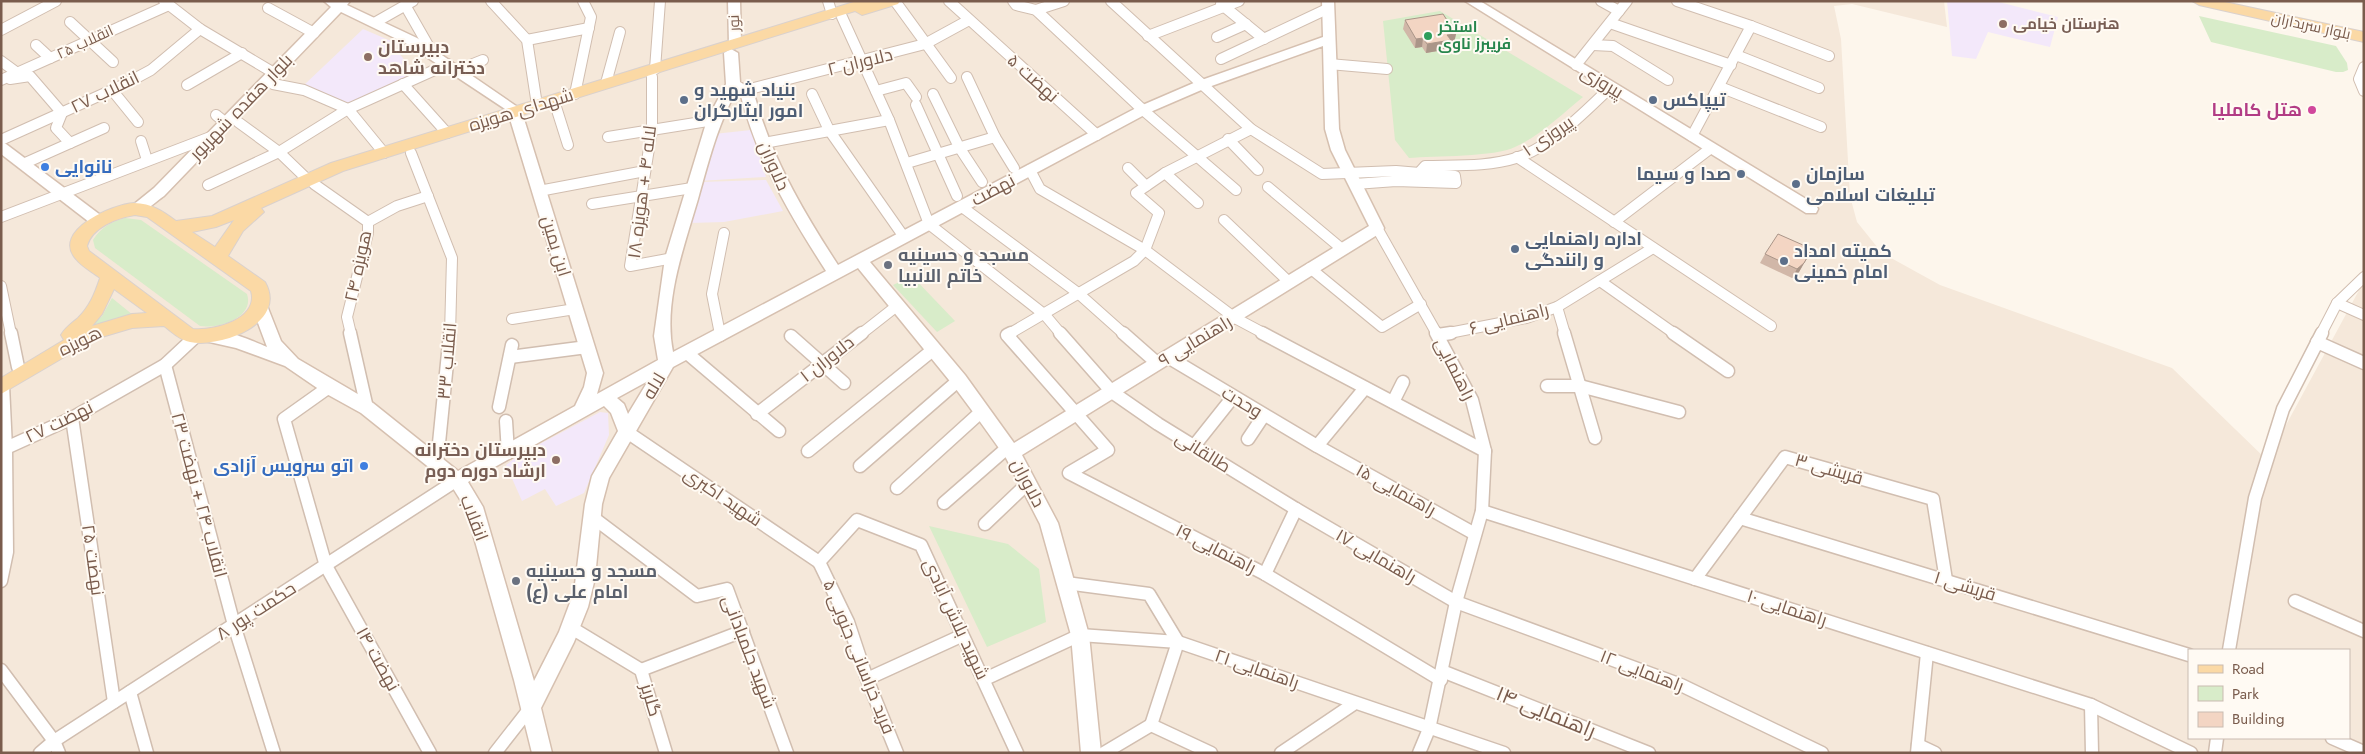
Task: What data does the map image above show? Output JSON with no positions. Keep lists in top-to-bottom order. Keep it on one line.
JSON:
{"streets":{"main road":["بلوار سربداران","بلوار هفده شهریور","شهدای هویزه","هویزه"],"street":["نور","انقلاب ۲۵","دلاوران ۲","نهضت ۵","پیروزی","انقلاب ۲۷","پیروزی ۱","دلاوران","نهضت","لاله ۴ + هویزه ۱۸","ابن یمین","هویزه ۲۴","راهنمایی ۶","راهنمایی ۹","دلاوران ۱","انقلاب ۳۳","راهنمایی","لاله","وحدت","نهضت ۲۷","طالقانی","قریشی ۳","راهنمایی ۱۵","انقلاب ۲۴ + نهضت ۲۳","شهید اکبری","انقلاب","راهنمایی ۱۹","راهنمایی ۱۷","نهضت ۲۵","قریشی ۱","راهنمایی ۱۰","حکمت پور ۸","شهید بلاش آبادی","شهید جلمبادانی","فرید خراسانی جنوبی ۵","نهضت ۱۴","راهنمایی ۲۱","راهنمایی ۱۲","گلریز","راهنمایی ۱۴"]},"crossings":[["نور","شهدای هویزه"],["دلاوران ۲","نهضت ۵"],["دلاوران ۲","دلاوران"],["دلاوران ۲","لاله"],["نهضت ۵","نهضت"],["پیروزی","پیروزی ۱"],["بلوار هفده شهریور","هویزه ۲۴"],["شهدای هویزه","لاله ۴ + هویزه ۱۸"],["شهدای هویزه","ابن یمین"],["شهدای هویزه","هویزه ۲۴"],["پیروزی ۱","راهنمایی"],["دلاوران","نهضت"],["دلاوران","راهنمایی ۹"],["دلاوران","دلاوران ۱"],["دلاوران","لاله"],["دلاوران","راهنمایی ۲۱"],["نهضت","راهنمایی"],["نهضت","لاله"],["نهضت","وحدت"],["نهضت","طالقانی"],["نهضت","انقلاب"],["نهضت","حکمت پور ۸"],["لاله ۴ + هویزه ۱۸","لاله"],["هویزه ۲۴","انقلاب"],["راهنمایی ۶","راهنمایی"],["راهنمایی ۹","راهنمایی"],["راهنمایی ۹","وحدت"],["راهنمایی ۹","طالقانی"],["راهنمایی ۹","راهنمایی ۱۹"],["انقلاب ۳۳","انقلاب"],["راهنمایی","راهنمایی ۱۵"],["راهنمایی","راهنمایی ۱۹"],["راهنمایی","راهنمایی ۱۷"],["راهنمایی","راهنمایی ۱۰"],["راهنمایی","راهنمایی ۲۱"],["راهنمایی","راهنمایی ۱۲"],["راهنمایی","راهنمایی ۱۴"],["لاله","شهید اکبری"],["لاله","انقلاب"],["لاله","شهید جلمبادانی"],["لاله","گلریز"],["وحدت","راهنمایی ۱۵"],["نهضت ۲۷","انقلاب ۲۴ + نهضت ۲۳"],["نهضت ۲۷","نهضت ۲۵"],["طالقانی","راهنمایی ۱۷"],["قریشی ۳","قریشی ۱"],["قریشی ۳","راهنمایی ۱۰"],["انقلاب ۲۴ + نهضت ۲۳","حکمت پور ۸"],["شهید اکبری","شهید بلاش آبادی"],["شهید اکبری","فرید خراسانی جنوبی ۵"],["انقلاب","حکمت پور ۸"],["انقلاب","نهضت ۱۴"],["راهنمایی ۱۹","راهنمایی ۱۴"],["راهنمایی ۱۷","راهنمایی ۱۲"],["نهضت ۲۵","حکمت پور ۸"],["حکمت پور ۸","نهضت ۱۴"],["شهید بلاش آبادی","فرید خراسانی جنوبی ۵"]],"places":["هنرستان خیامی","استخر فریبرز ناوی","دبیرستان دخترانه شاهد","بنیاد شهید و امور ایثارگران","تیپاکس","هتل کاملیا","نانوایی","صدا و سیما","سازمان تبلیغات اسلامی","اداره راهنمایی و رانندگی","کمیته امداد امام خمینی","مسجد و حسینیه خاتم الانبیا","دبیرستان دخترانه ارشاد دوره دوم","اتو سرويس آزادی","مسجد و حسینیه امام علی (ع)"],"legend":["Road","Park","Building"]}
